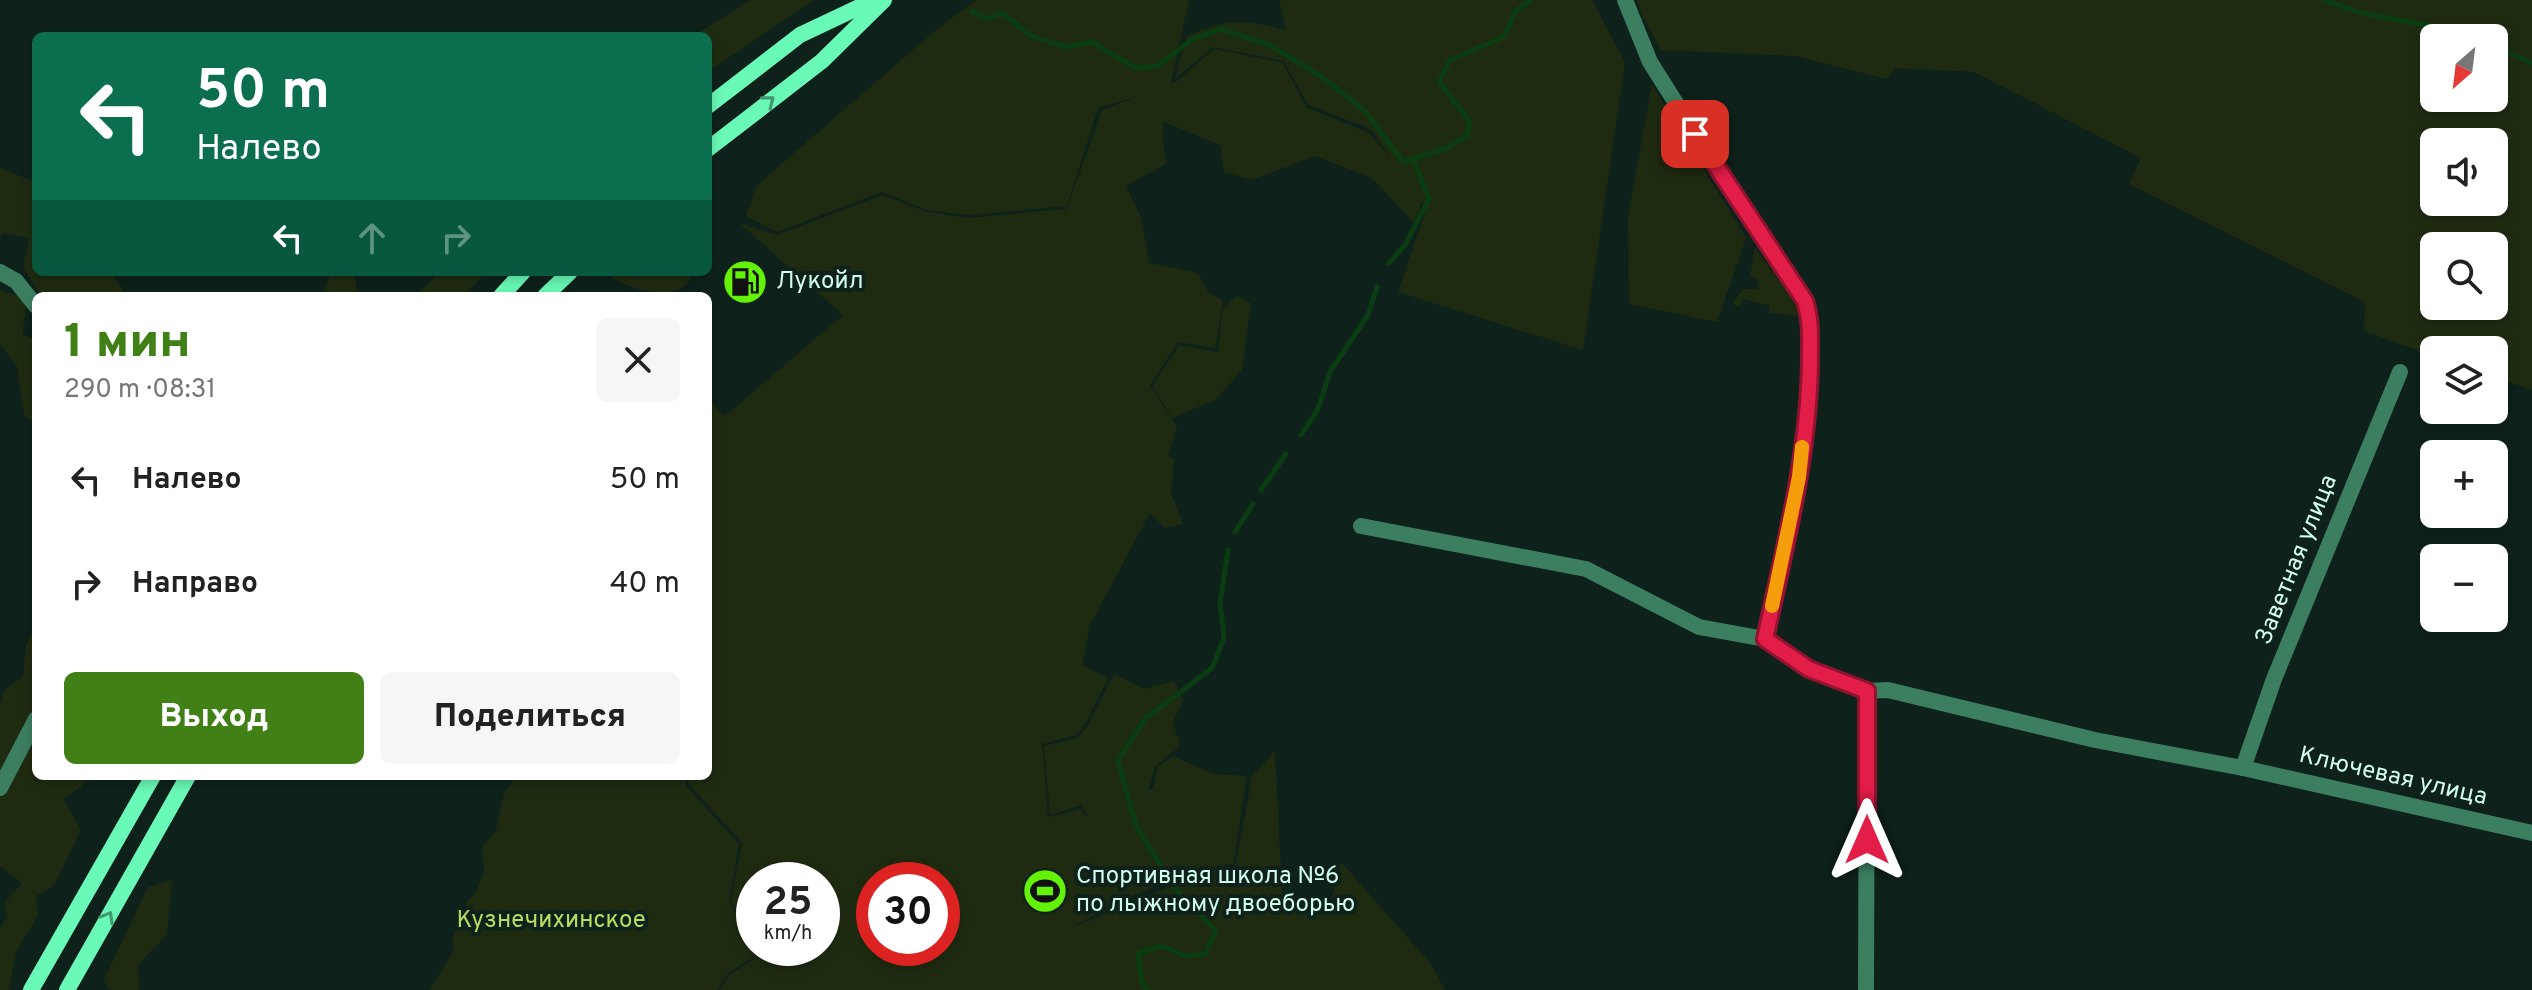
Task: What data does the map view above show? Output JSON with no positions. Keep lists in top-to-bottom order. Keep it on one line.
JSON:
{"streets":{"street":["Заветная улица","Ключевая улица"]},"crossings":[["Заветная улица","Ключевая улица"]],"parks":["Кузнечихинское"],"places":{"fuel station":["Лукойл"],"sports":["Спортивная школа №6 по лыжному двоеборью"]},"north":"bottom left","page":{"map_buttons":["+","−"],"turn":["50 m","Налево"],"heading":["1 мин","290 m · 08:31"],"list":[{"name":"Налево","value":"50 m"},{"name":"Направо","value":"40 m"}],"buttons":["Выход","Поделиться"],"speed":"25 km/h","limit":"30"}}
